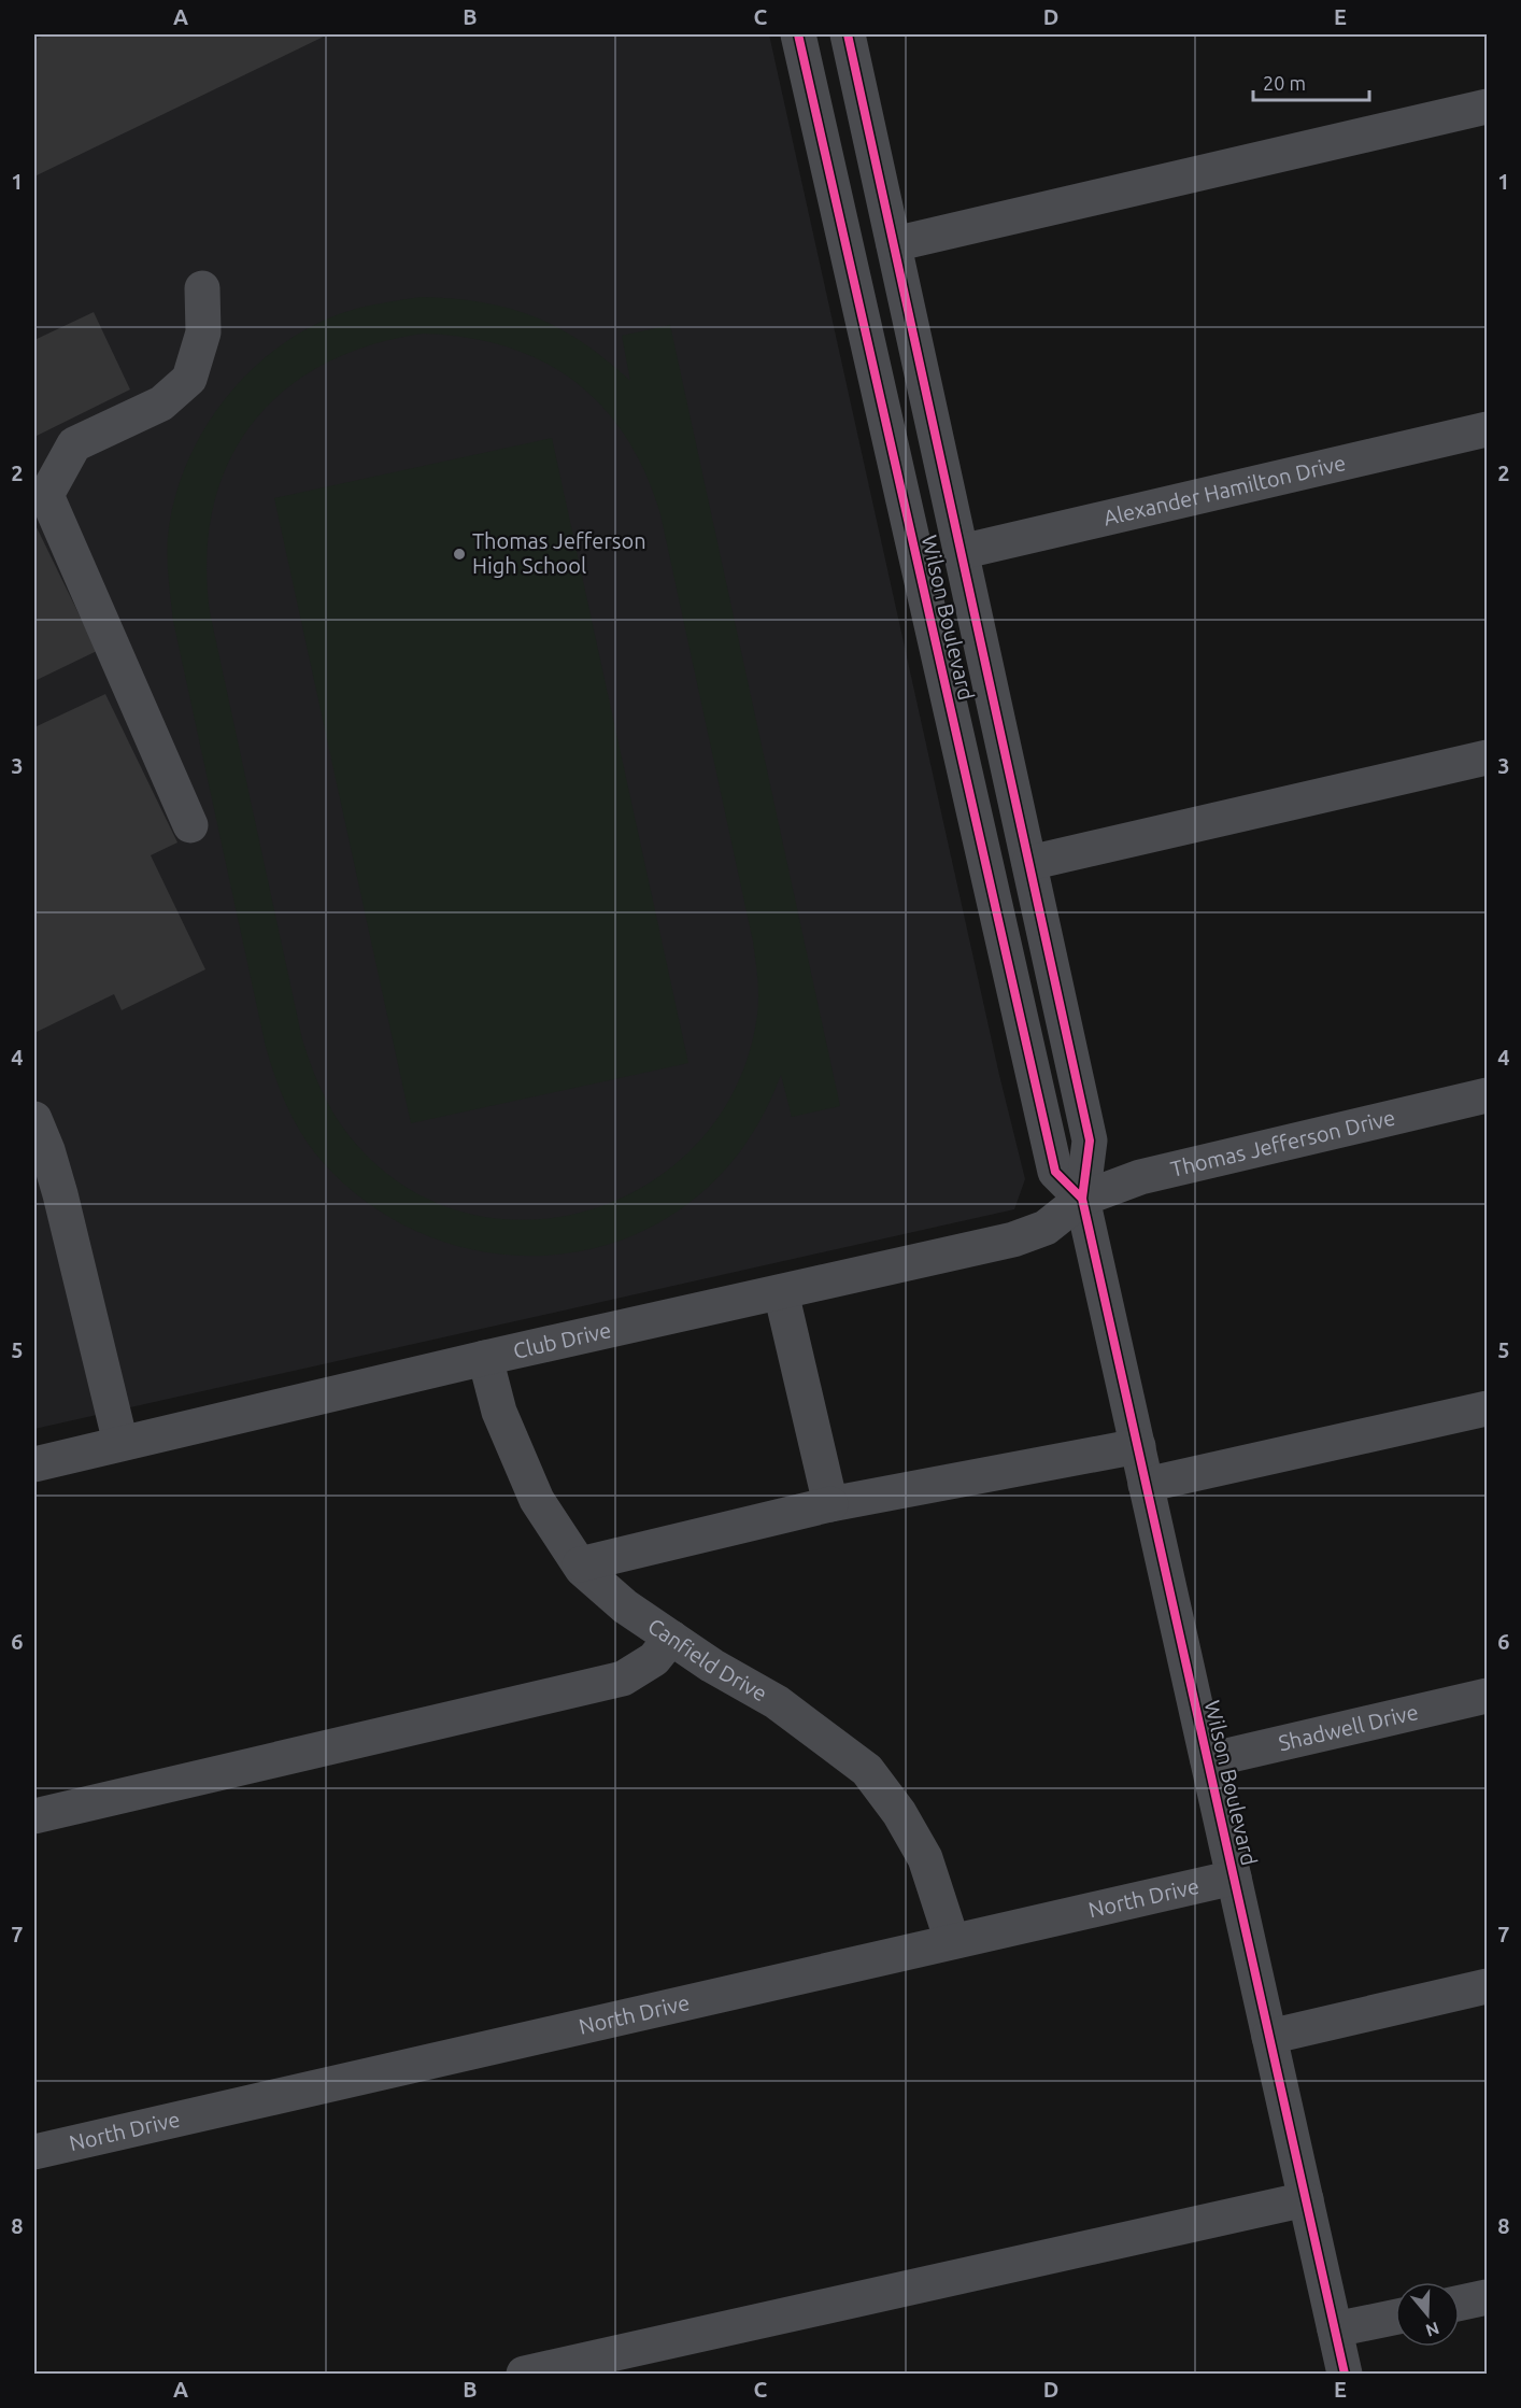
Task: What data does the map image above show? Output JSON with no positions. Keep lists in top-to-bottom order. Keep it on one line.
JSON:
{"streets":{"street":["Alexander Hamilton Drive","Wilson Boulevard","Thomas Jefferson Drive","Club Drive","Canfield Drive","Shadwell Drive","North Drive"]},"crossings":[["Alexander Hamilton Drive","Wilson Boulevard"],["Wilson Boulevard","Thomas Jefferson Drive"],["Wilson Boulevard","Club Drive"],["Wilson Boulevard","Shadwell Drive"],["Wilson Boulevard","North Drive"],["Thomas Jefferson Drive","Club Drive"],["Club Drive","Canfield Drive"],["Canfield Drive","North Drive"]],"places":["Thomas Jefferson High School"],"scale_bar":"20 m","north":"bottom","grid":{"columns":["A","B","C","D","E"],"rows":["1","2","3","4","5","6","7","8"]}}
